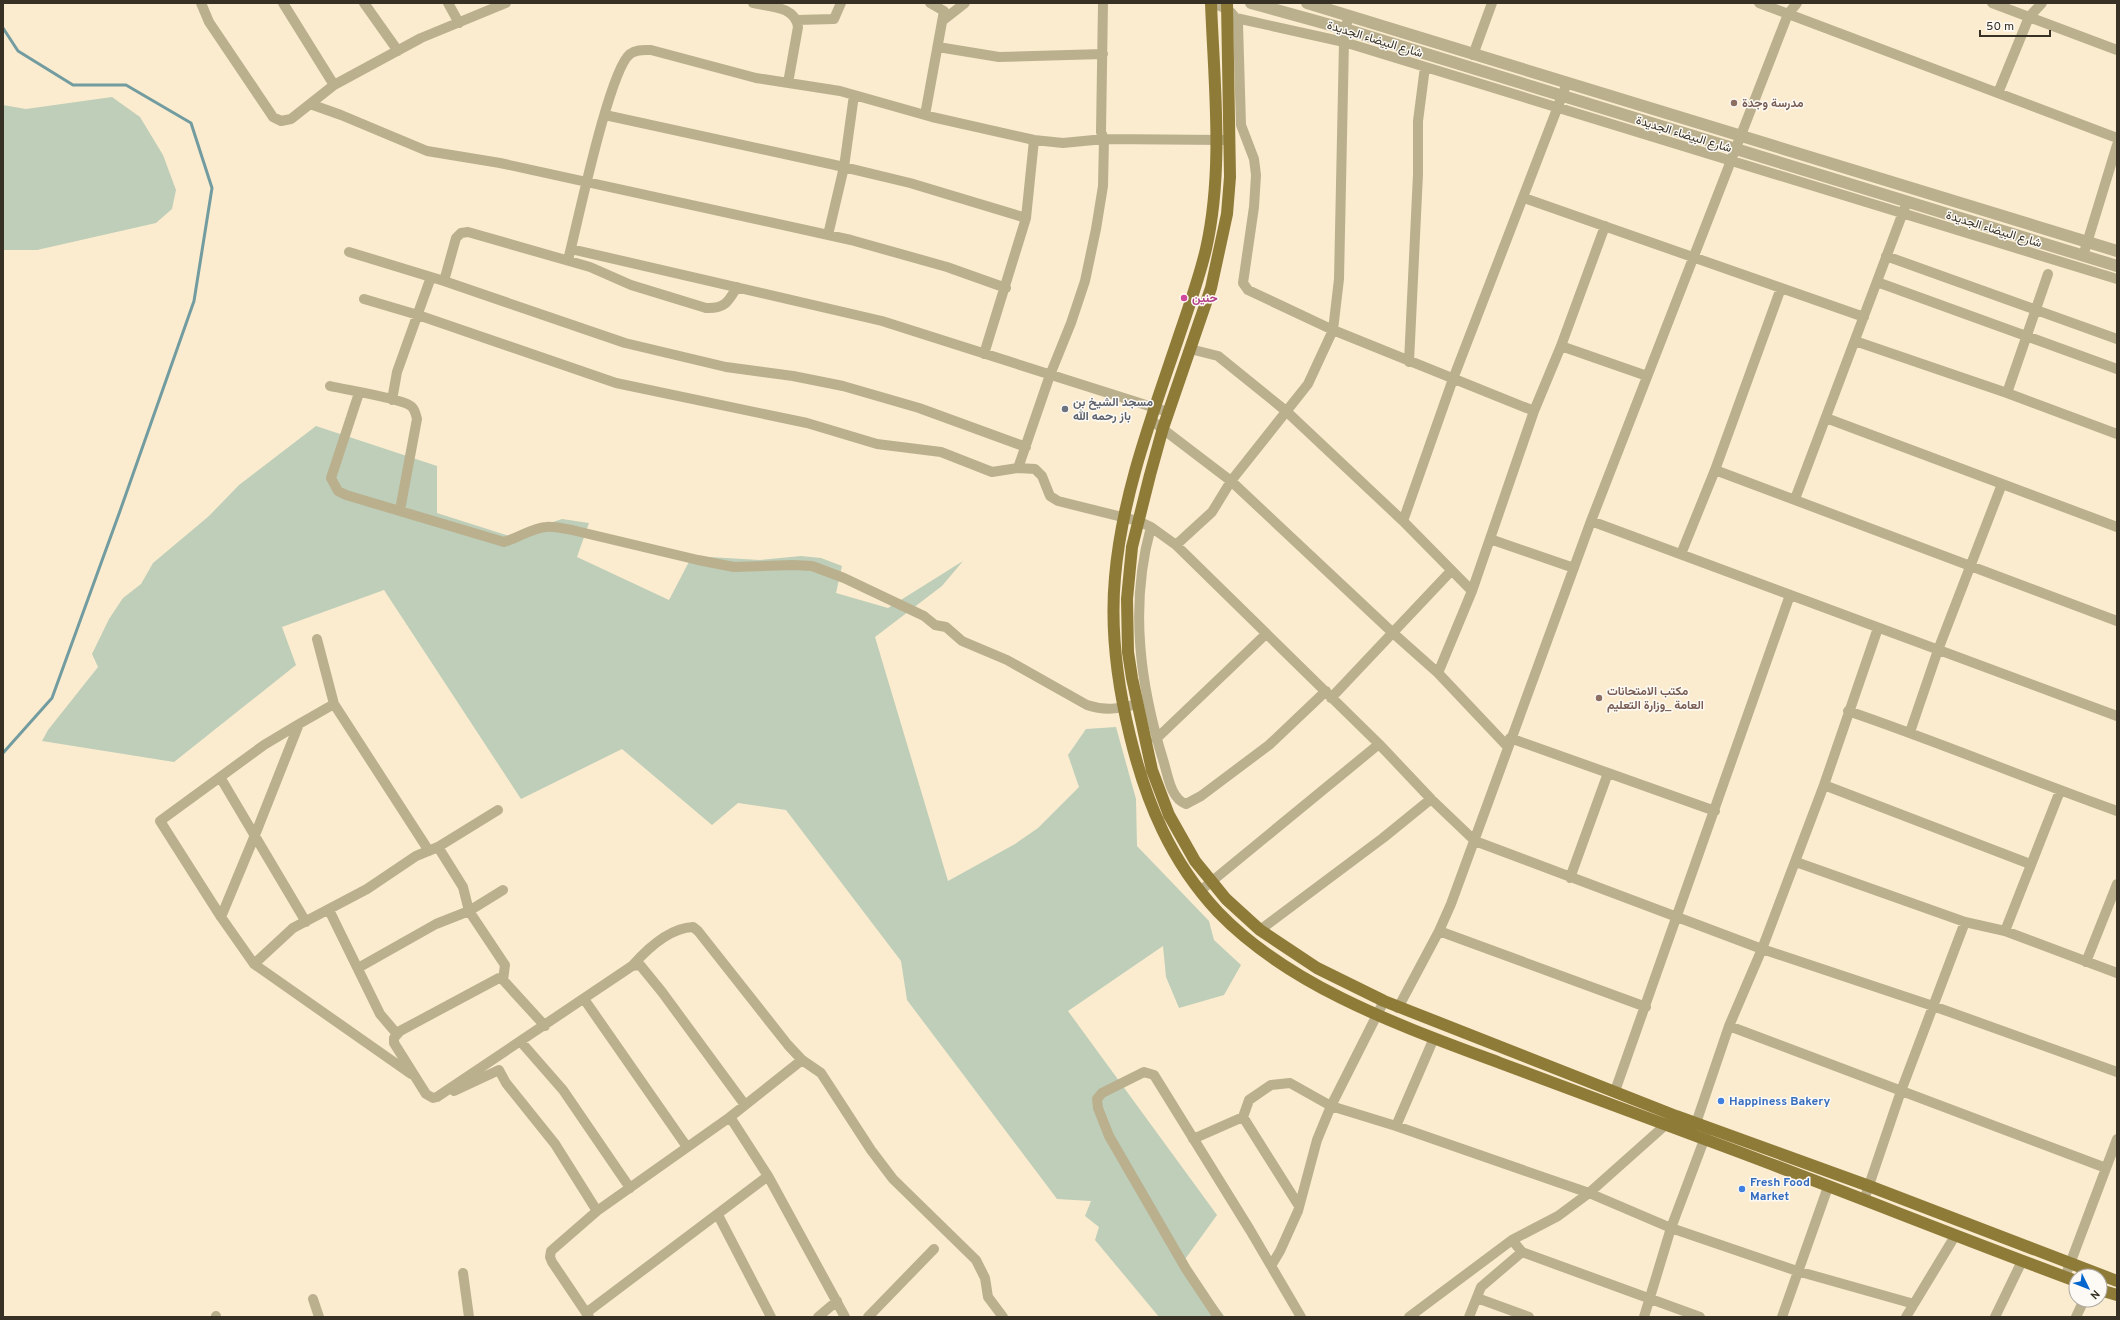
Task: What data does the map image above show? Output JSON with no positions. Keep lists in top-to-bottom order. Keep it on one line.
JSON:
{"streets":{"street":["شارع البيضاء الجديدة"]},"places":["مدرسة وجدة","حنين","مسجد الشيخ بن باز رحمه الله","مكتب الامتحانات العامة _وزارة التعليم","Happiness Bakery","Fresh Food Market"],"scale_bar":"50 m","north":"bottom right"}
